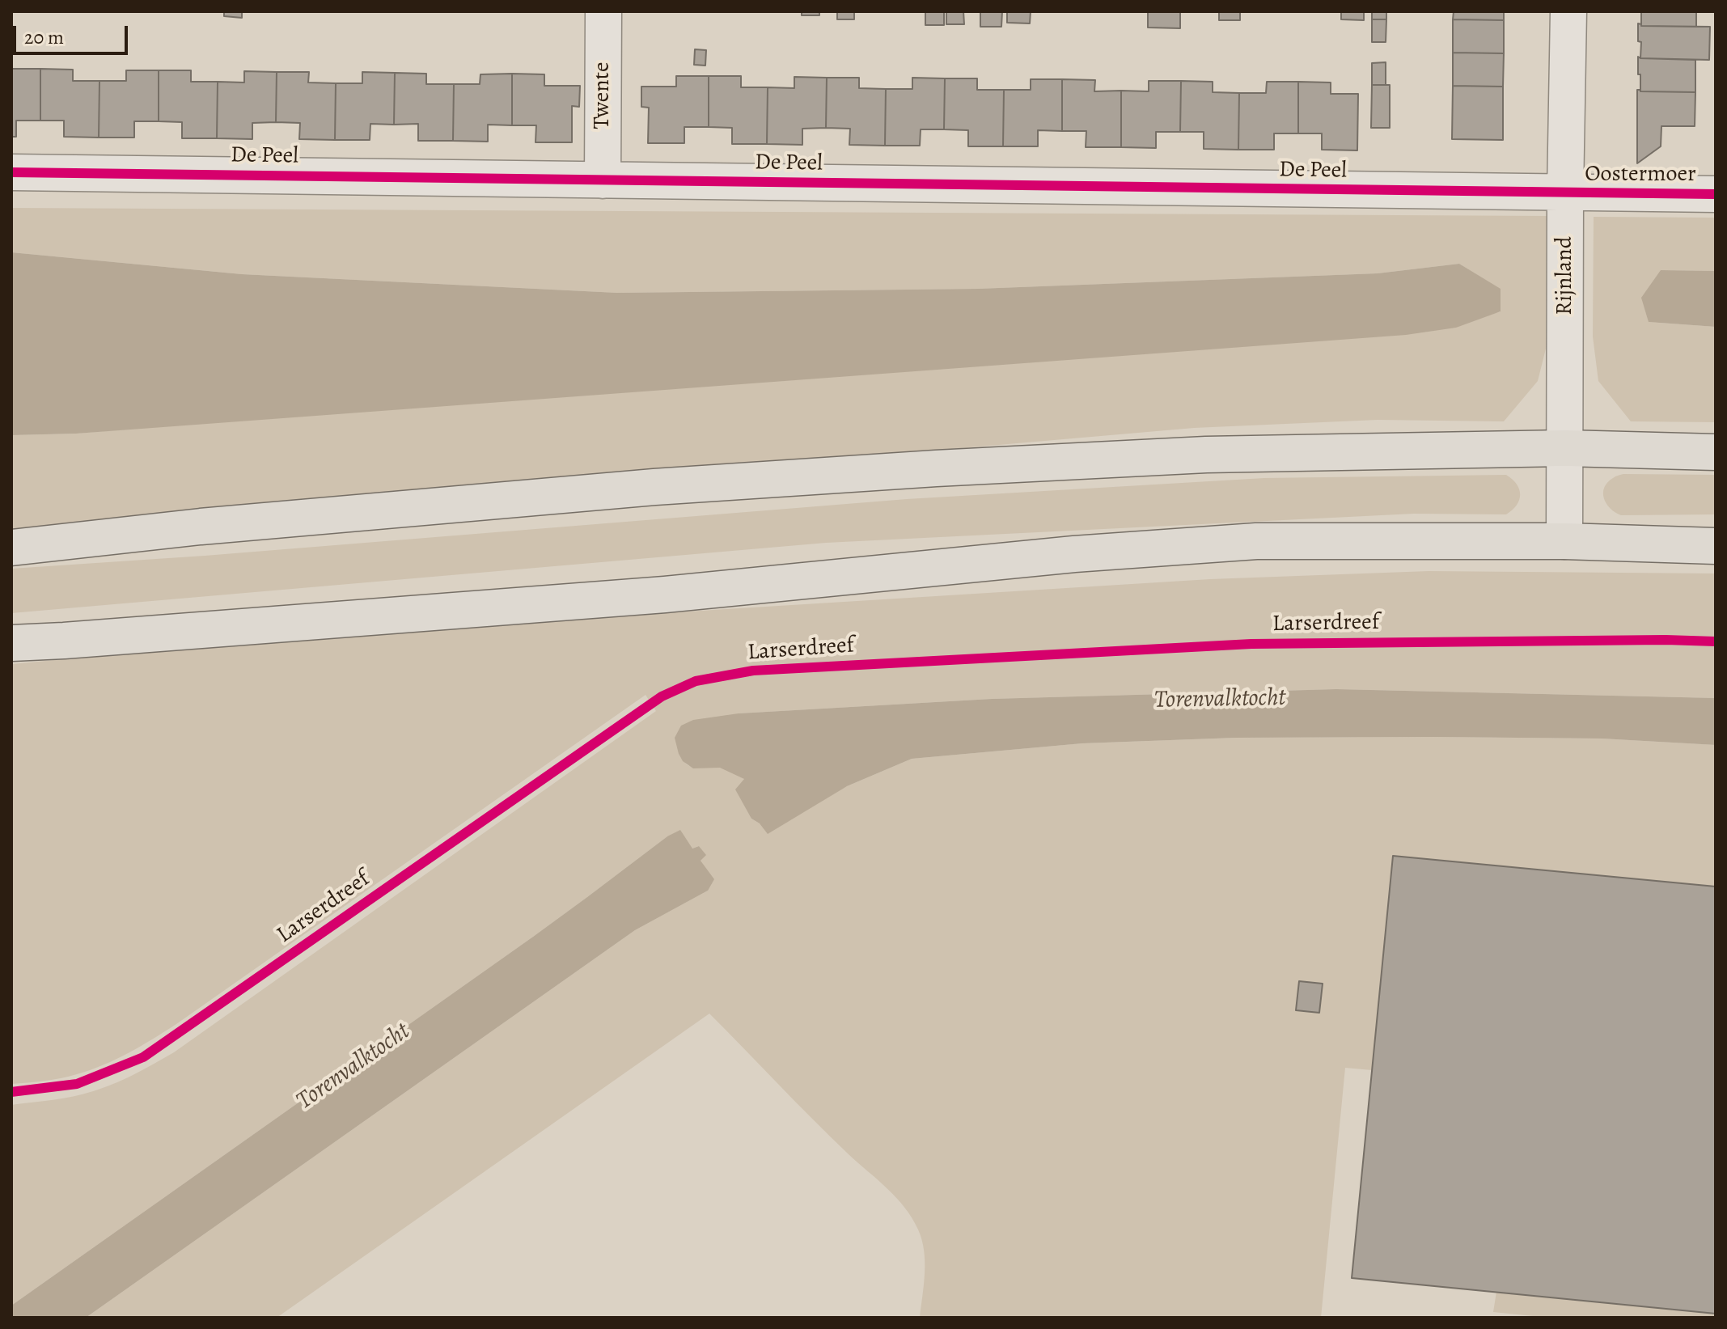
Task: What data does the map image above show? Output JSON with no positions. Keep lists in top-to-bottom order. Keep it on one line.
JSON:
{"streets":{"street":["Twente","De Peel","Oostermoer","Rijnland"],"cycle path":["Larserdreef"]},"crossings":[["Twente","De Peel"],["De Peel","Oostermoer"],["De Peel","Rijnland"],["Oostermoer","Rijnland"]],"water":["Torenvalktocht"],"scale_bar":"20 m"}
